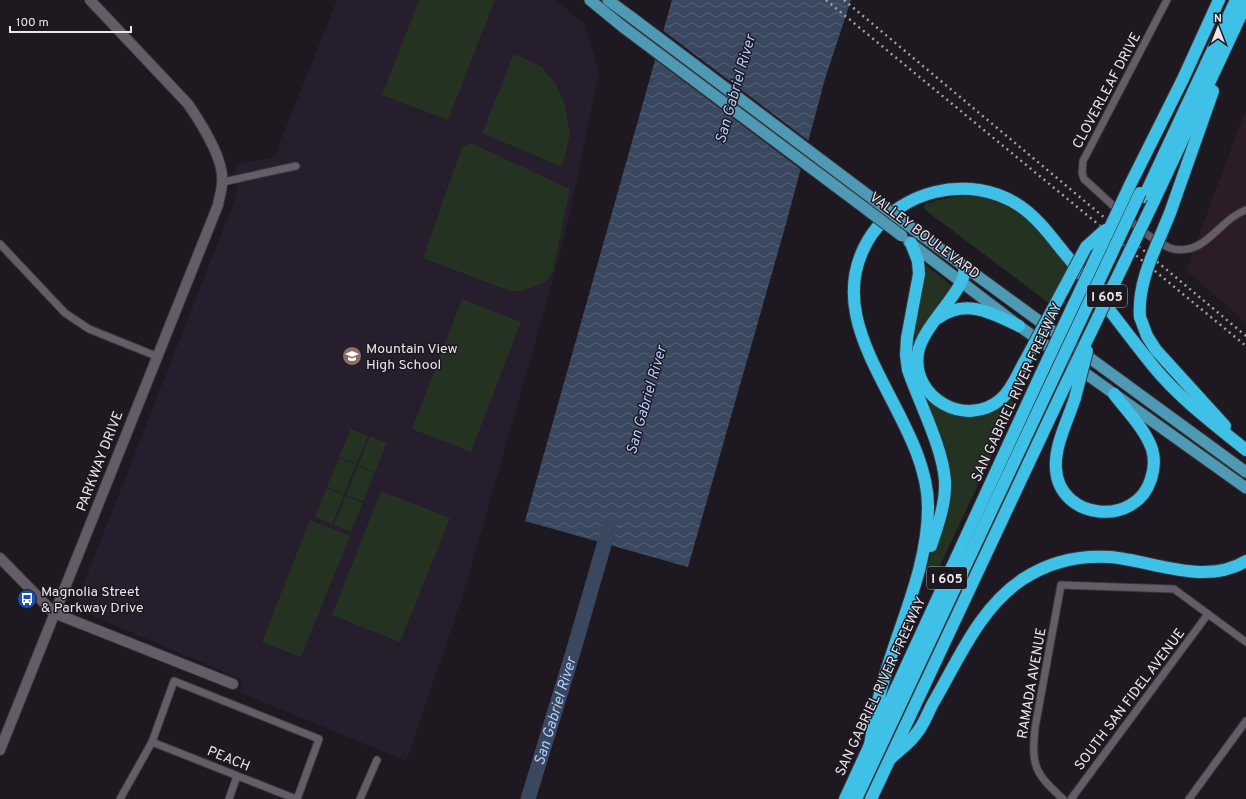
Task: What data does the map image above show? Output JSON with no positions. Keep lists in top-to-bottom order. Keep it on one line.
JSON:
{"streets":{"highway":["I 605","SAN GABRIEL RIVER FREEWAY"],"main road":["VALLEY BOULEVARD"],"street":["CLOVERLEAF DRIVE","PARKWAY DRIVE","RAMADA AVENUE","SOUTH SAN FIDEL AVENUE","PEACH"]},"crossings":[["RAMADA AVENUE","SOUTH SAN FIDEL AVENUE"]],"water":["San Gabriel River"],"places":{"school or university":["Mountain View High School"],"bus stop":["Magnolia Street & Parkway Drive"]},"scale_bar":"100 m","north":"top"}
